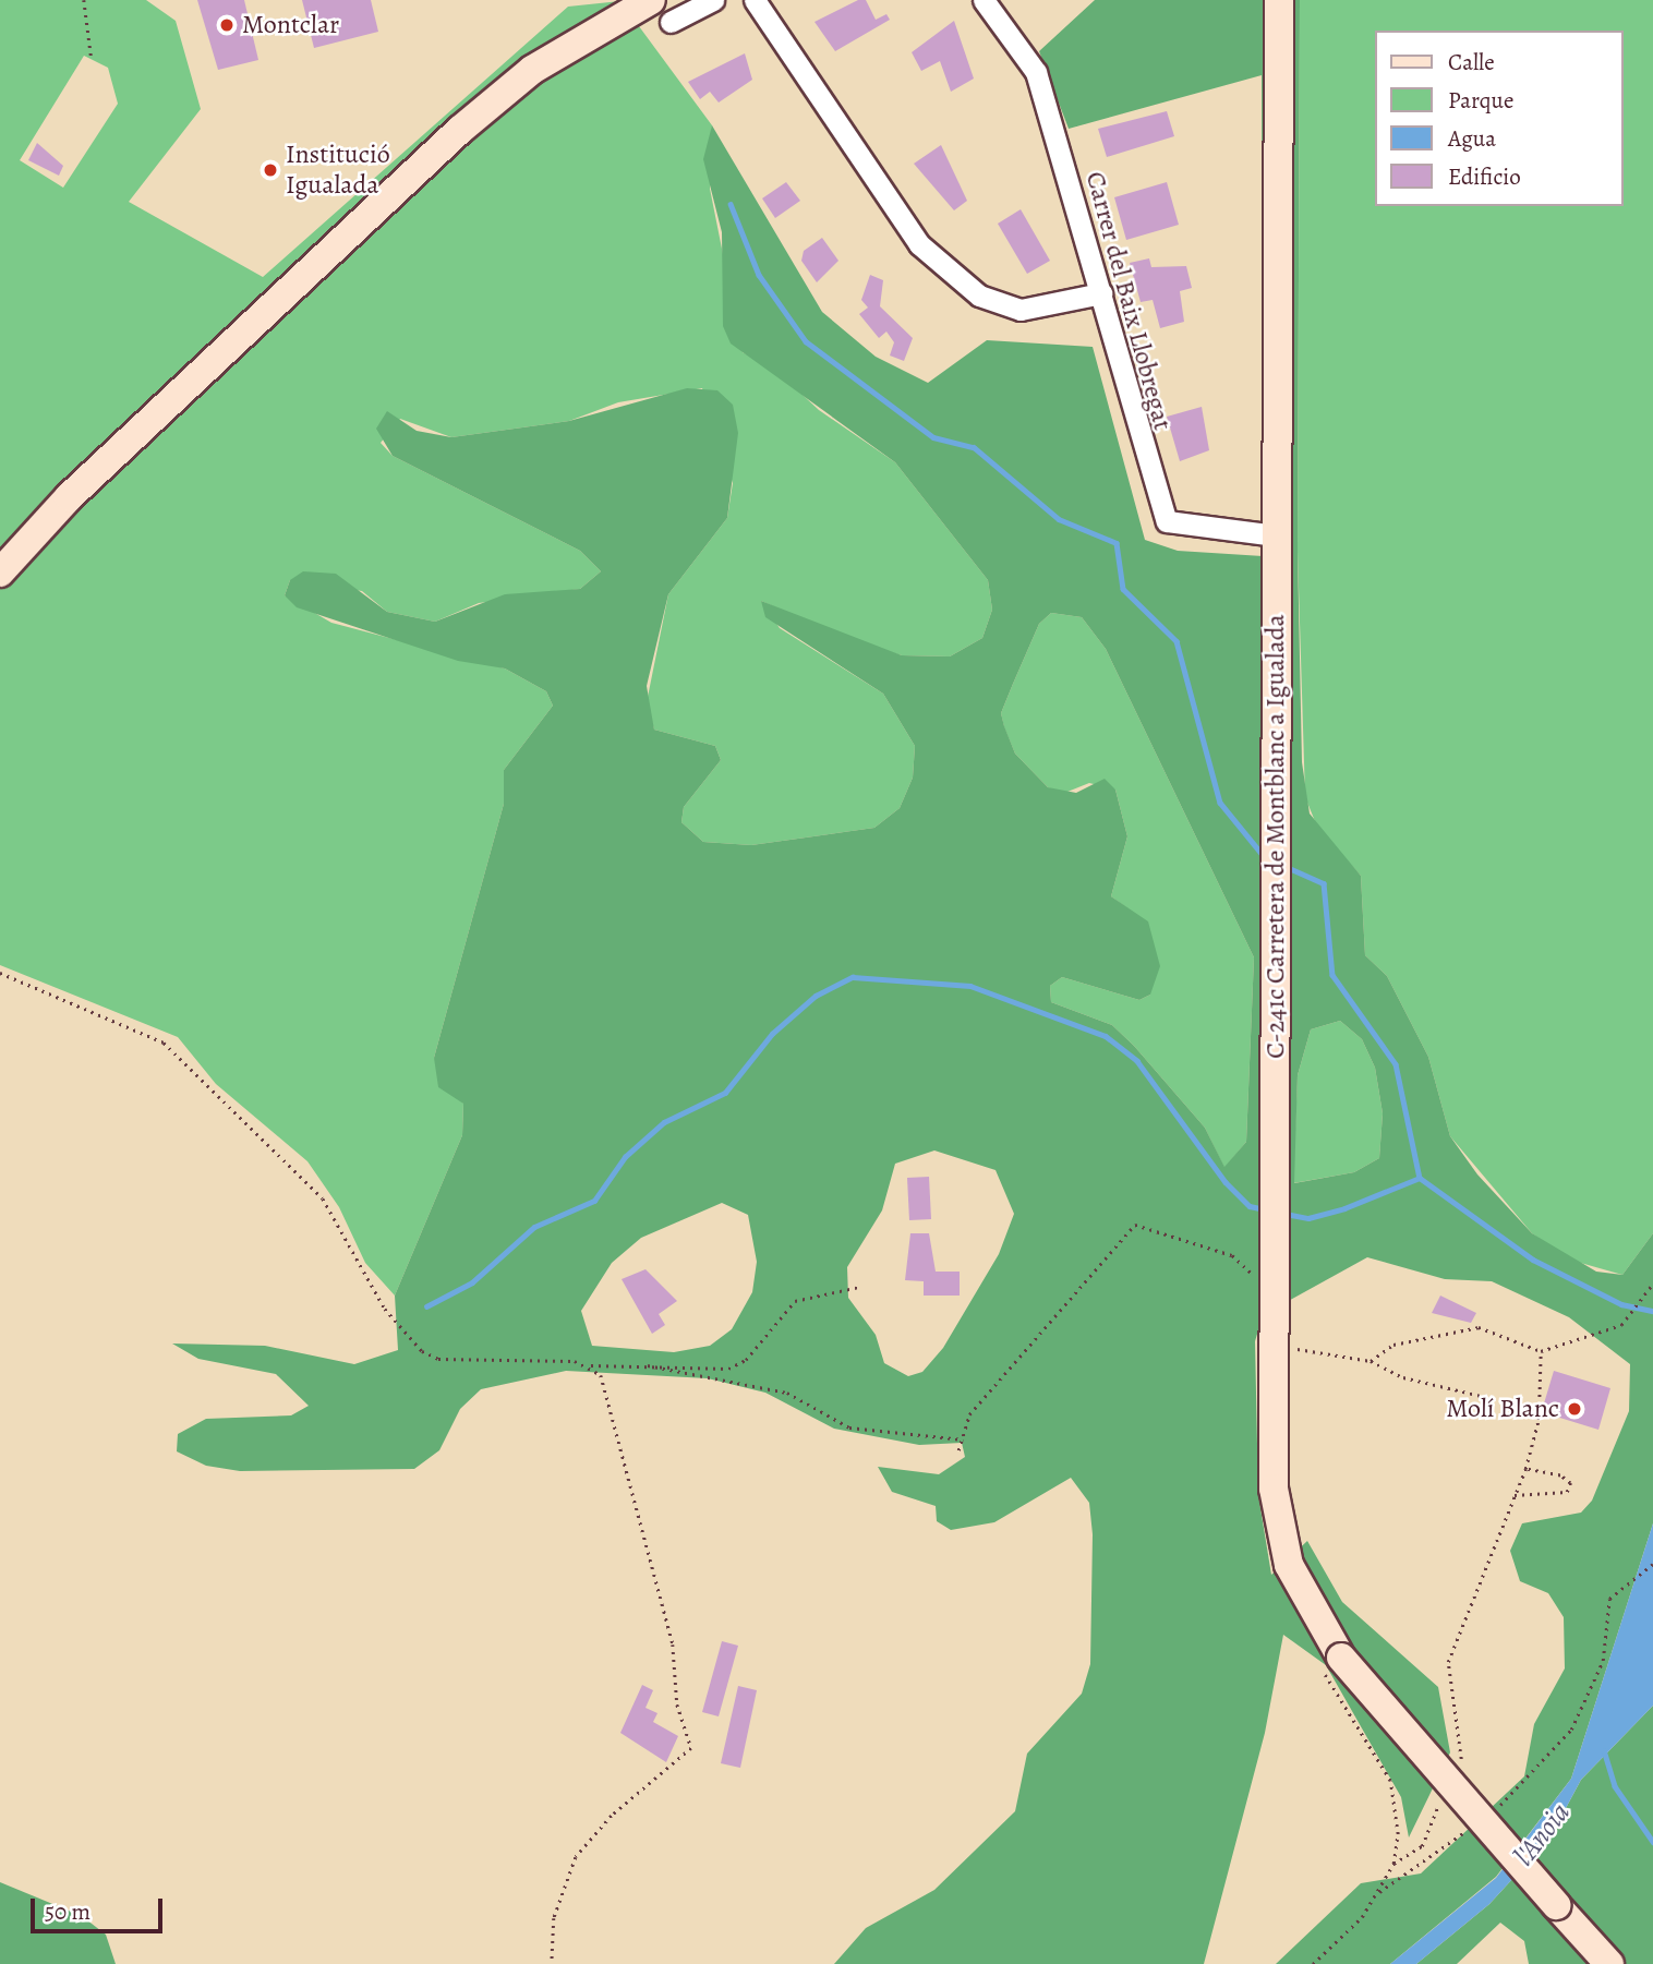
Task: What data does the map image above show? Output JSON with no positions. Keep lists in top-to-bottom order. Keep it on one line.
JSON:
{"streets":{"main road":["C-241c Carretera de Montblanc a Igualada"],"street":["Carrer del Baix Llobregat"]},"crossings":[["Carrer del Baix Llobregat","C-241c Carretera de Montblanc a Igualada"]],"water":["l'Anoia"],"places":["Montclar","Institució Igualada","Molí Blanc"],"legend":["Calle","Parque","Agua","Edificio"],"scale_bar":"50 m"}
